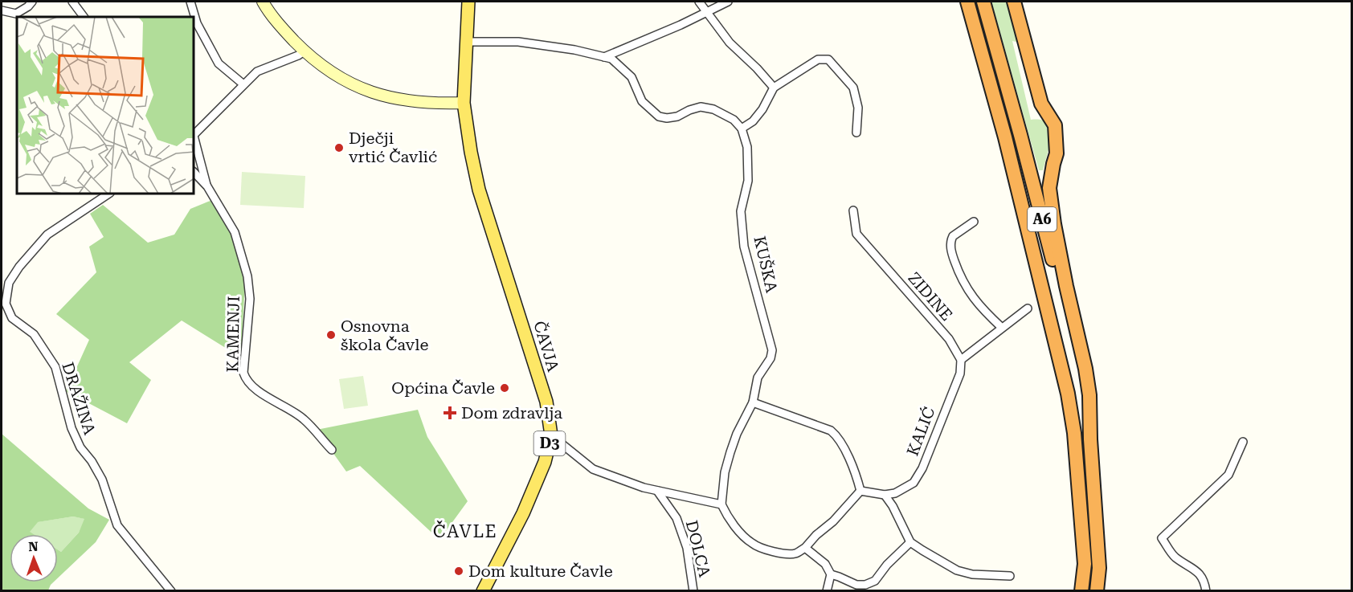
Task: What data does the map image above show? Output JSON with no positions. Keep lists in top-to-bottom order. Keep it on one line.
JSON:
{"streets":{"highway":["A6"],"main road":["ČAVJA","D3"],"street":["KUŠKA","ZIDINE","KAMENJI","DRAŽINA","KALIĆ","DOLCA"]},"crossings":[["KUŠKA","KALIĆ"],["ZIDINE","KALIĆ"],["ČAVJA","D3"]],"districts":["ČAVLE"],"places":{"other":["Dječji vrtić Čavlić","Osnovna škola Čavle","Općina Čavle","Dom kulture Čavle"],"health":["Dom zdravlja"]},"north":"top"}
